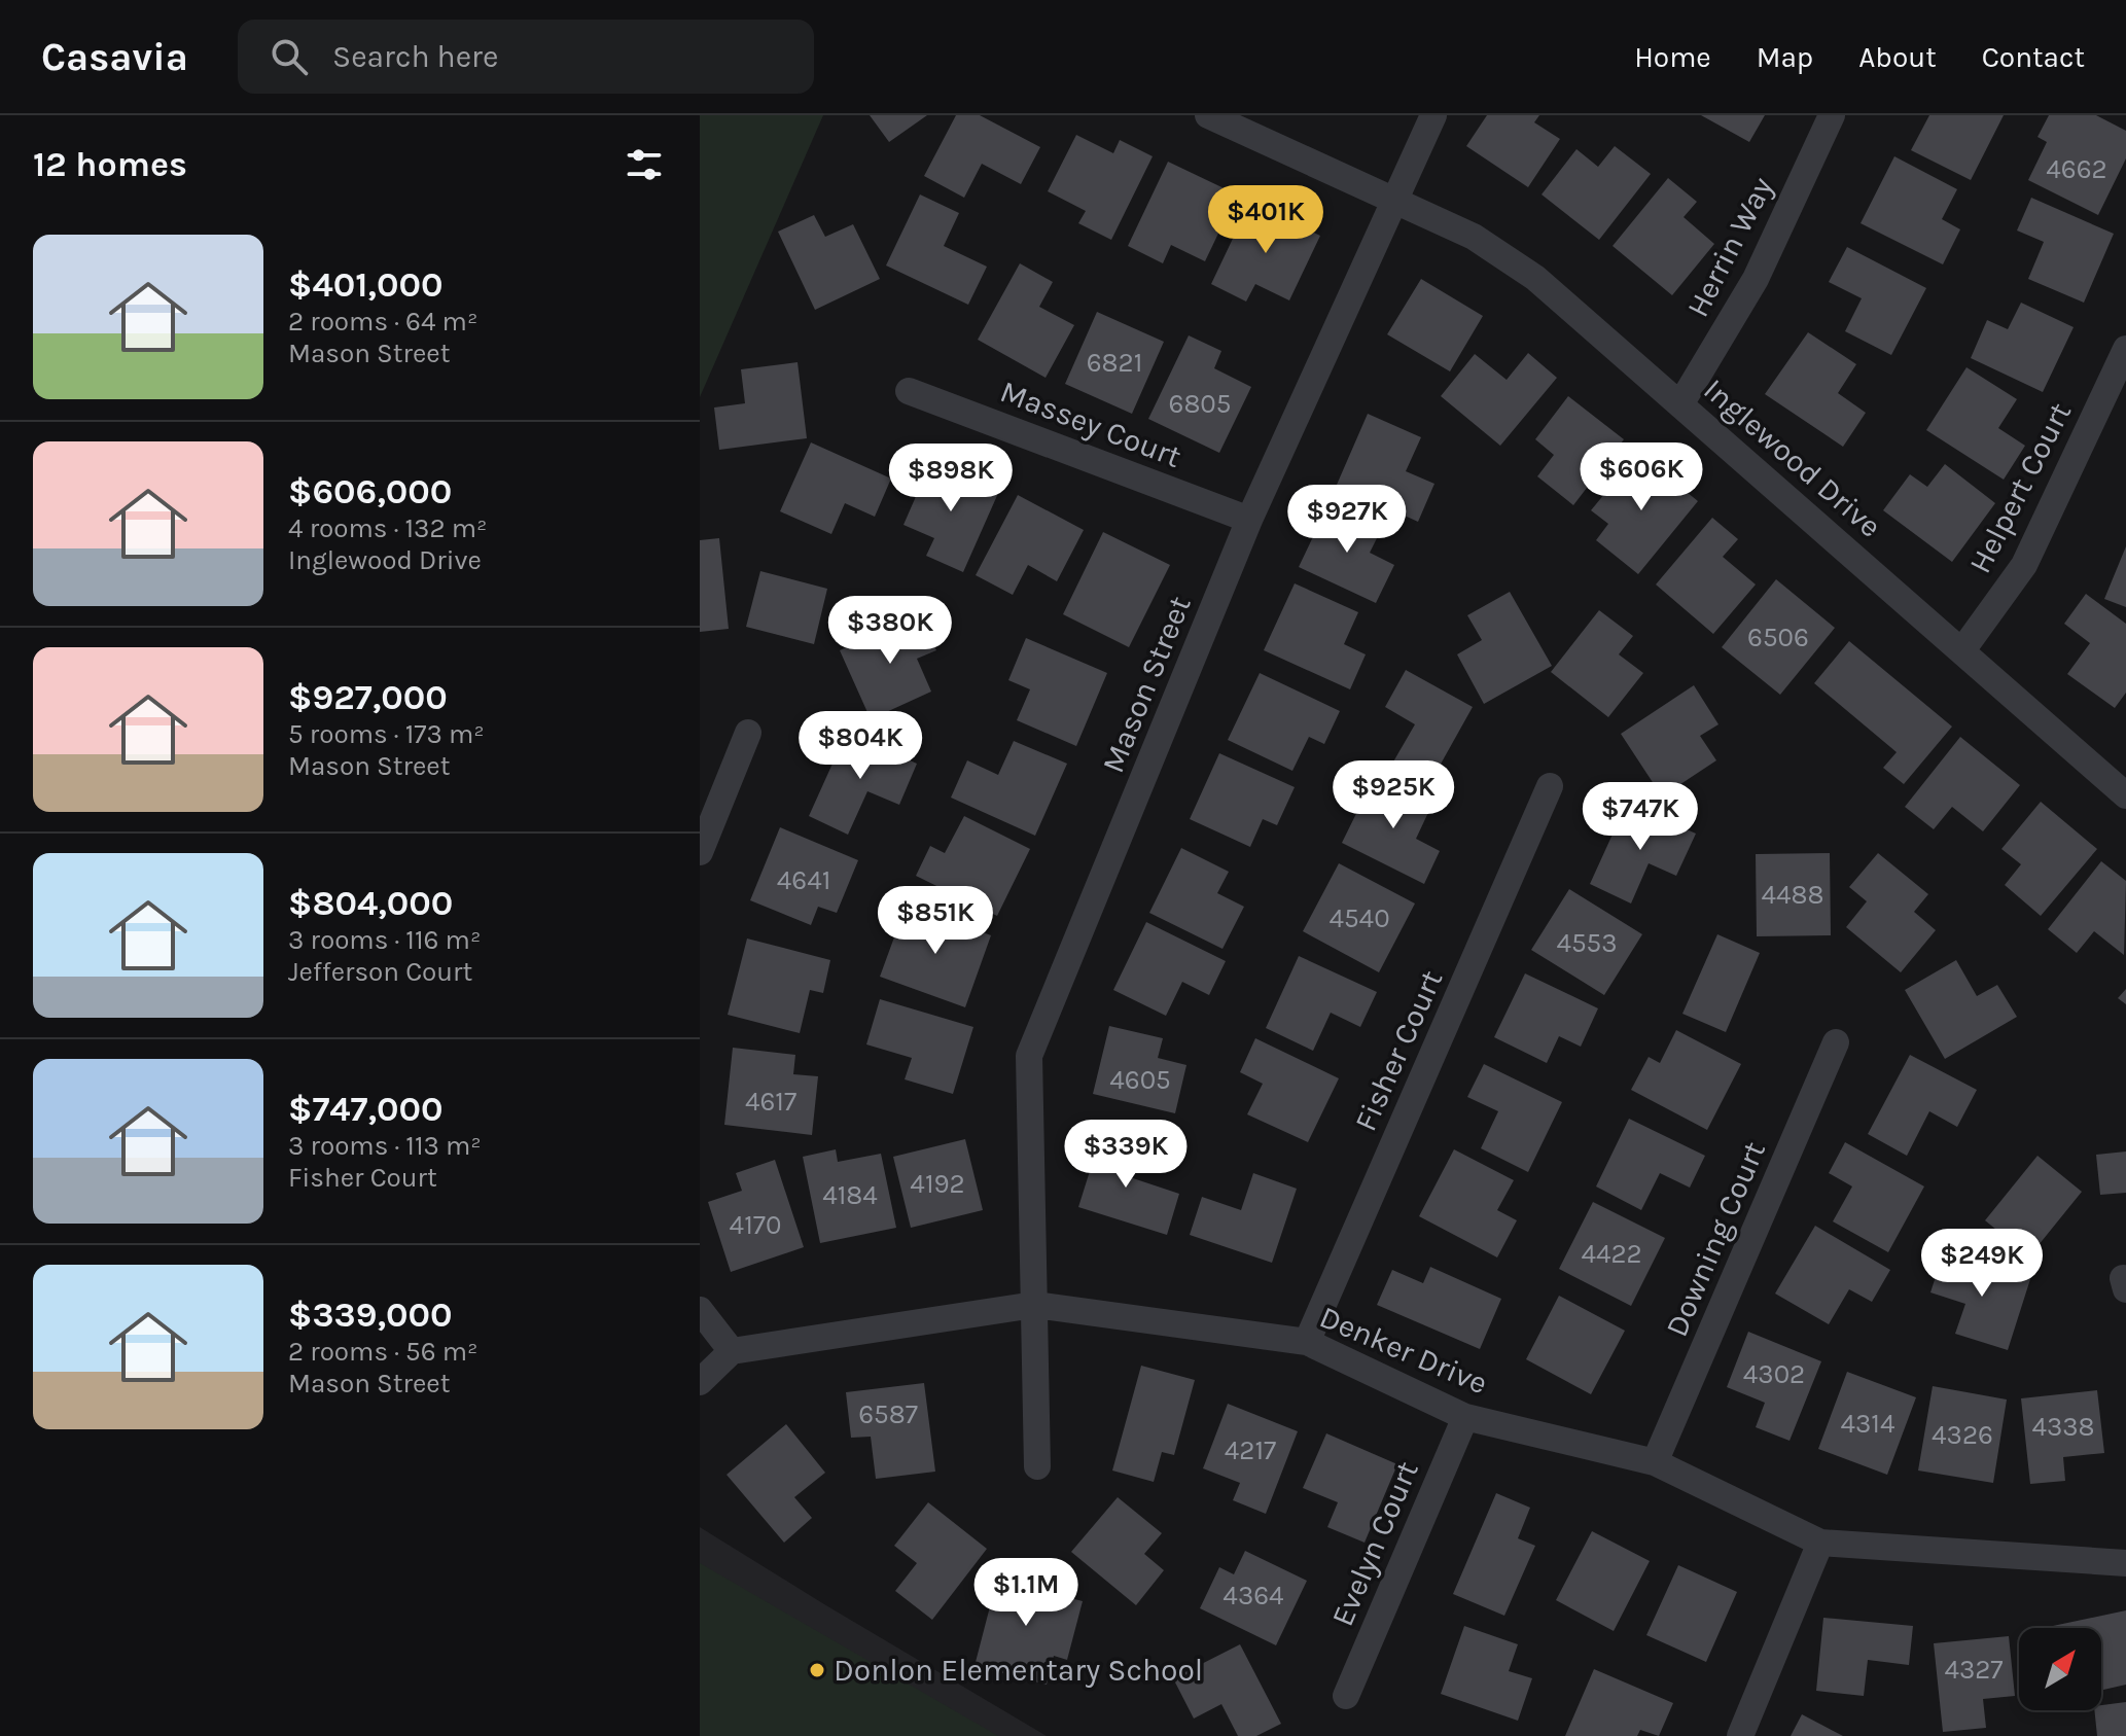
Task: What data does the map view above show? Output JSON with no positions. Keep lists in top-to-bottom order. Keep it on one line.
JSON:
{"streets":{"street":["Herrin Way","Massey Court","Inglewood Drive","Helpert Court","Mason Street","Fisher Court","Downing Court","Denker Drive","Evelyn Court"]},"crossings":[["Herrin Way","Inglewood Drive"],["Massey Court","Mason Street"],["Inglewood Drive","Helpert Court"],["Inglewood Drive","Mason Street"],["Mason Street","Denker Drive"],["Fisher Court","Denker Drive"],["Downing Court","Denker Drive"],["Denker Drive","Evelyn Court"]],"places":["Donlon Elementary School"],"house_numbers":["4662","6821","6805","6506","4641","4488","4540","4553","4605","4617","4192","4184","4170","4422","4302","6587","4314","4338","4326","4217","4364","4327"],"north":"top right","page":{"header":"Casavia","search":"Search here","nav":["Home","Map","About","Contact"],"heading":"12 homes","price":["$401K","$606K","$898K","$927K","$380K","$804K","$925K","$747K","$851K","$339K","$249K","$1.1M"],"list":[{"name":"$401,000","note":"2 rooms · 64 m² · Mason Street"},{"name":"$606,000","note":"4 rooms · 132 m² · Inglewood Drive"},{"name":"$927,000","note":"5 rooms · 173 m² · Mason Street"},{"name":"$804,000","note":"3 rooms · 116 m² · Jefferson Court"},{"name":"$747,000","note":"3 rooms · 113 m² · Fisher Court"},{"name":"$339,000","note":"2 rooms · 56 m² · Mason Street"}]}}
